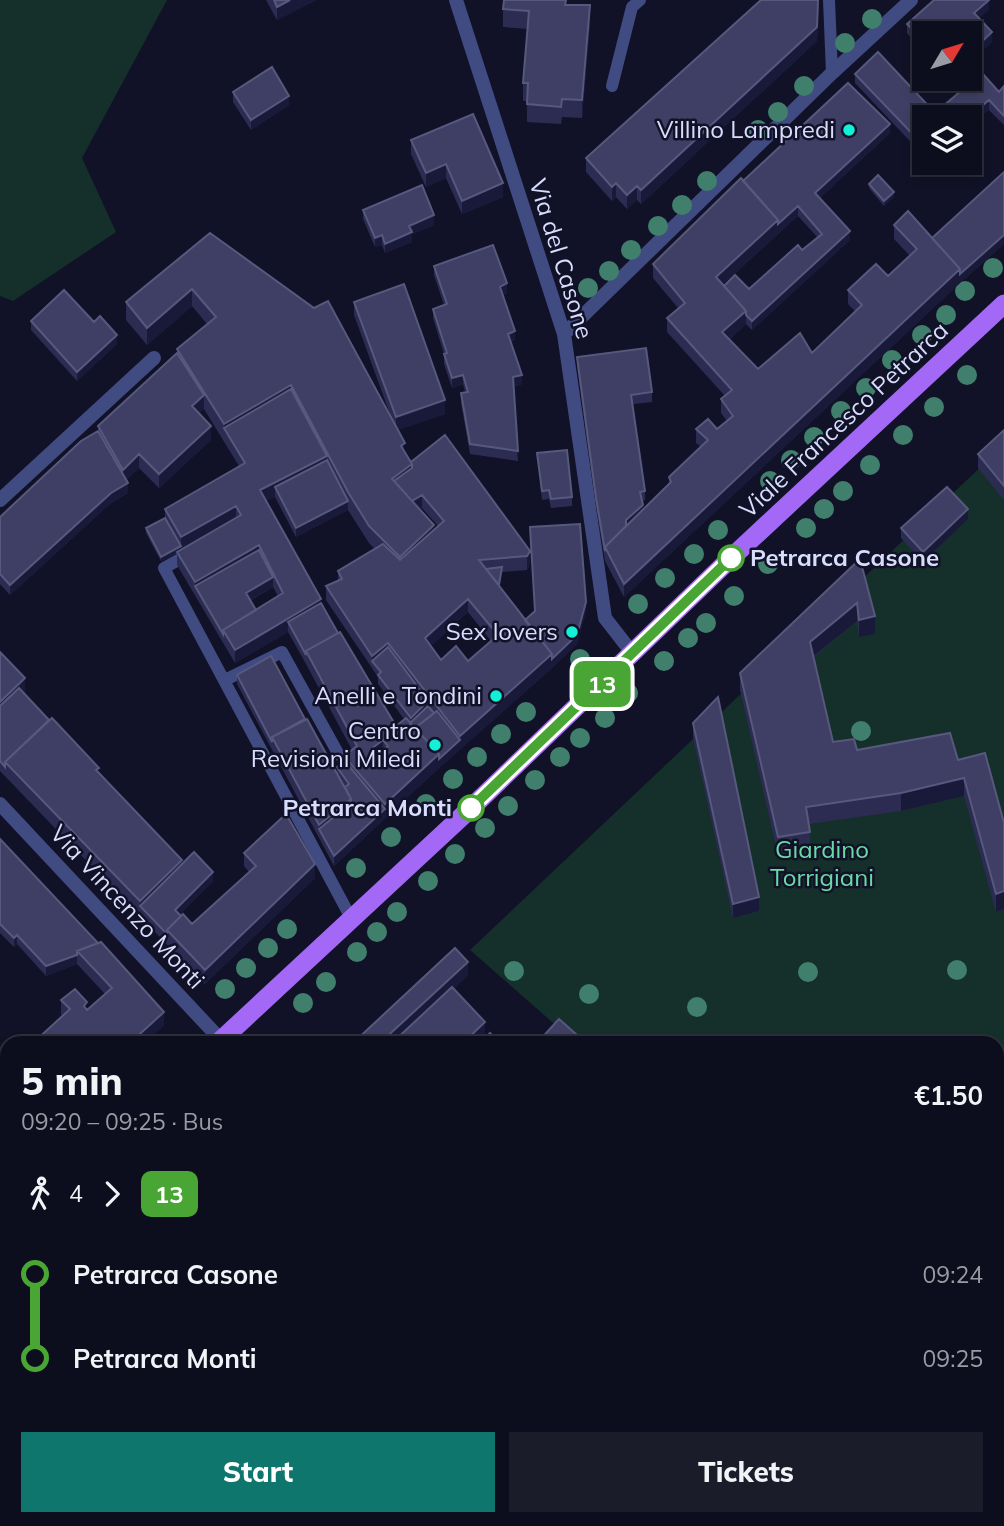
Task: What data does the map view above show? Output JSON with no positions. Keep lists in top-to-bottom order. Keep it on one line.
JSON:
{"streets":{"main road":["Viale Francesco Petrarca"],"street":["Via del Casone","Via Vincenzo Monti"]},"crossings":[["Via del Casone","Viale Francesco Petrarca"]],"parks":["Giardino Torrigiani"],"places":["Villino Lampredi","Petrarca Casone","Sex lovers","Anelli e Tondini","Centro Revisioni Miledi","Petrarca Monti"],"lines":["bus line 13"],"north":"top right","page":{"on_map":"13","heading":["5 min","09:20 – 09:25 · Bus","€1.50"],"legs":["4","13"],"list":[{"name":"Petrarca Casone","value":"09:24"},{"name":"Petrarca Monti","value":"09:25"}],"buttons":["Start","Tickets"]}}
